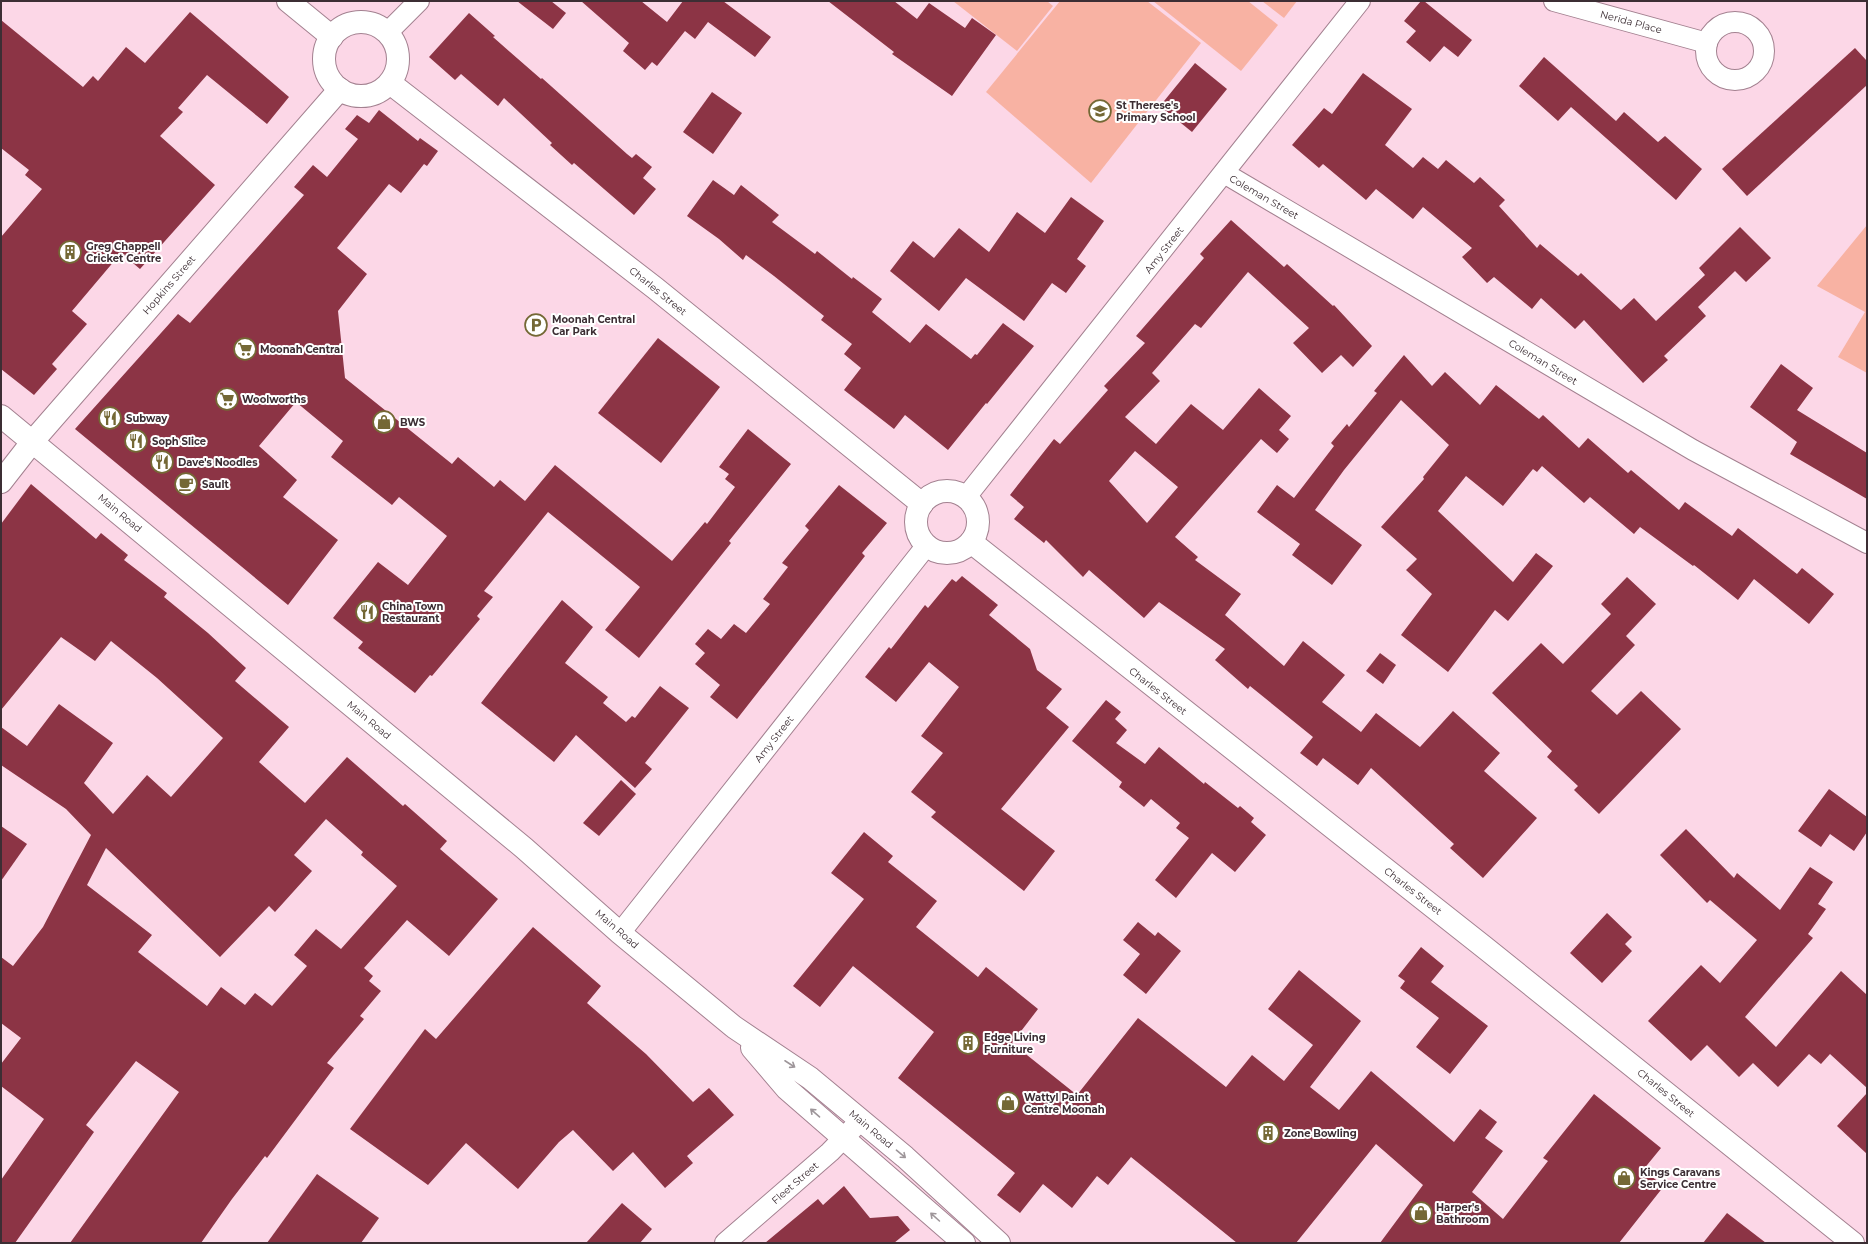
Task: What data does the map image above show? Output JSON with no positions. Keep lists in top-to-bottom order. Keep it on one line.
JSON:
{"streets":{"street":["Nerida Place","Coleman Street","Amy Street","Hopkins Street","Charles Street","Main Road","Fleet Street"]},"crossings":[["Coleman Street","Amy Street"],["Amy Street","Charles Street"],["Amy Street","Main Road"],["Hopkins Street","Charles Street"],["Hopkins Street","Main Road"],["Main Road","Fleet Street"]],"places":{"school or university":["St Therese's Primary School"],"building":["Greg Chappell Cricket Centre","Edge Living Furniture","Zone Bowling"],"parking":["Moonah Central Car Park"],"supermarket":["Moonah Central","Woolworths"],"restaurant":["Subway","Soph Slice","Dave's Noodles","China Town Restaurant"],"shop":["BWS","Wattyl Paint Centre Moonah","Kings Caravans Service Centre","Harper's Bathroom"],"cafe":["Sault"]}}
